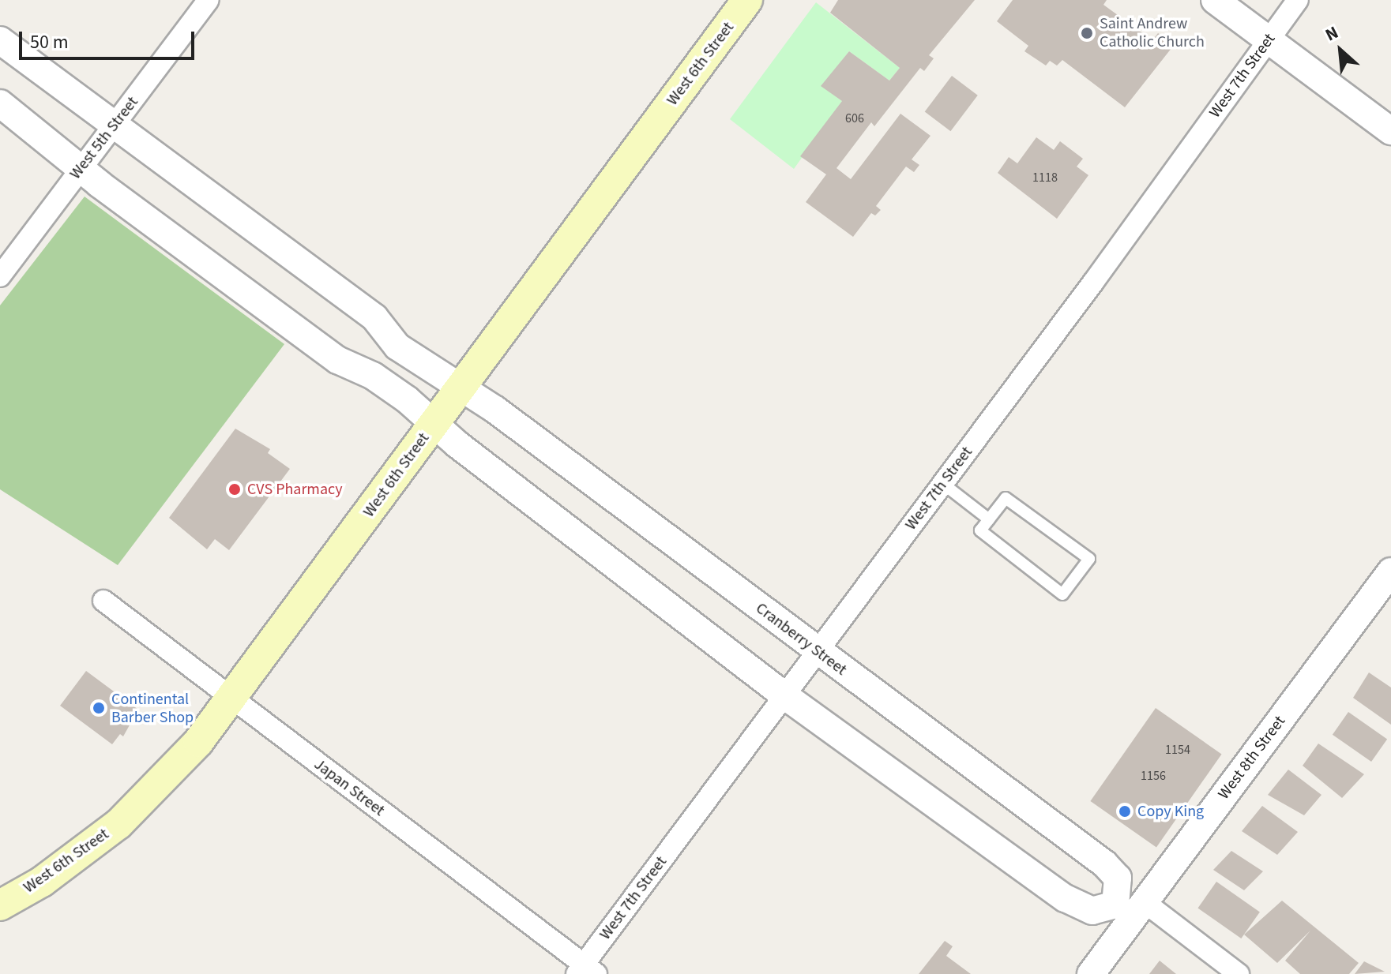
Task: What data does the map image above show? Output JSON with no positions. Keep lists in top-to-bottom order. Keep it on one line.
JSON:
{"streets":{"main road":["West 6th Street"],"street":["West 7th Street","West 5th Street","Cranberry Street","West 8th Street","Japan Street"]},"crossings":[["West 6th Street","Cranberry Street"],["West 6th Street","Japan Street"],["West 7th Street","Cranberry Street"],["West 7th Street","Japan Street"],["West 5th Street","Cranberry Street"],["Cranberry Street","West 8th Street"]],"places":["Saint Andrew Catholic Church","CVS Pharmacy","Continental Barber Shop","Copy King"],"house_numbers":["606","1118","1154","1156"],"scale_bar":"50 m","north":"top left"}
